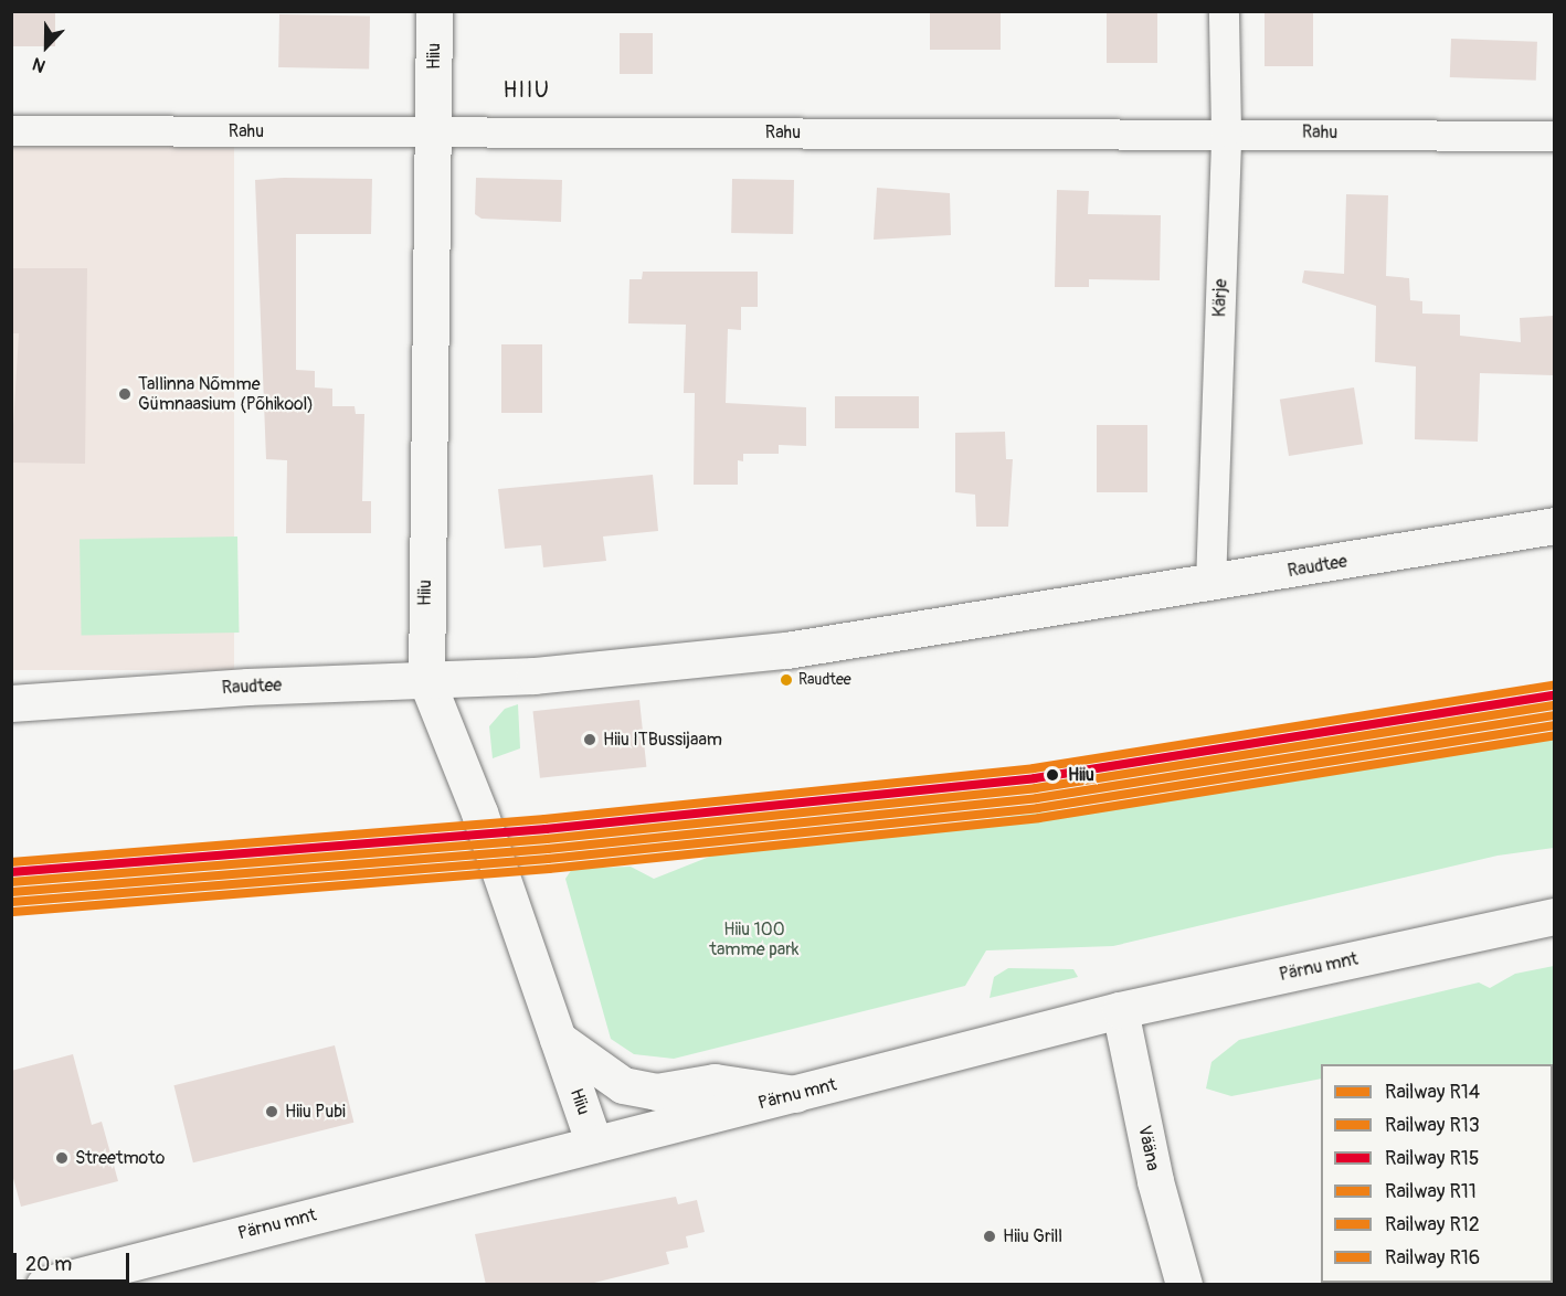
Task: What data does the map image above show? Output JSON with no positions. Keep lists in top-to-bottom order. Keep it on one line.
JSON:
{"streets":{"street":["Hiiu","Rahu","Kärje","Raudtee","Pärnu mnt","Vääna"]},"crossings":[["Hiiu","Rahu"],["Hiiu","Raudtee"],["Hiiu","Pärnu mnt"],["Rahu","Kärje"],["Kärje","Raudtee"],["Pärnu mnt","Vääna"]],"districts":["HIIU"],"parks":["Hiiu 100 tamme park"],"places":["Tallinna Nõmme Gümnaasium (Põhikool)","Raudtee","Hiiu ITBussijaam","Hiiu","Hiiu Pubi","Streetmoto","Hiiu Grill"],"lines":["rail line R12","rail line R15","rail line R14","rail line R13","rail line R11","rail line R16"],"legend":["Railway R14","Railway R13","Railway R15","Railway R11","Railway R12","Railway R16"],"scale_bar":"20 m","north":"bottom"}
